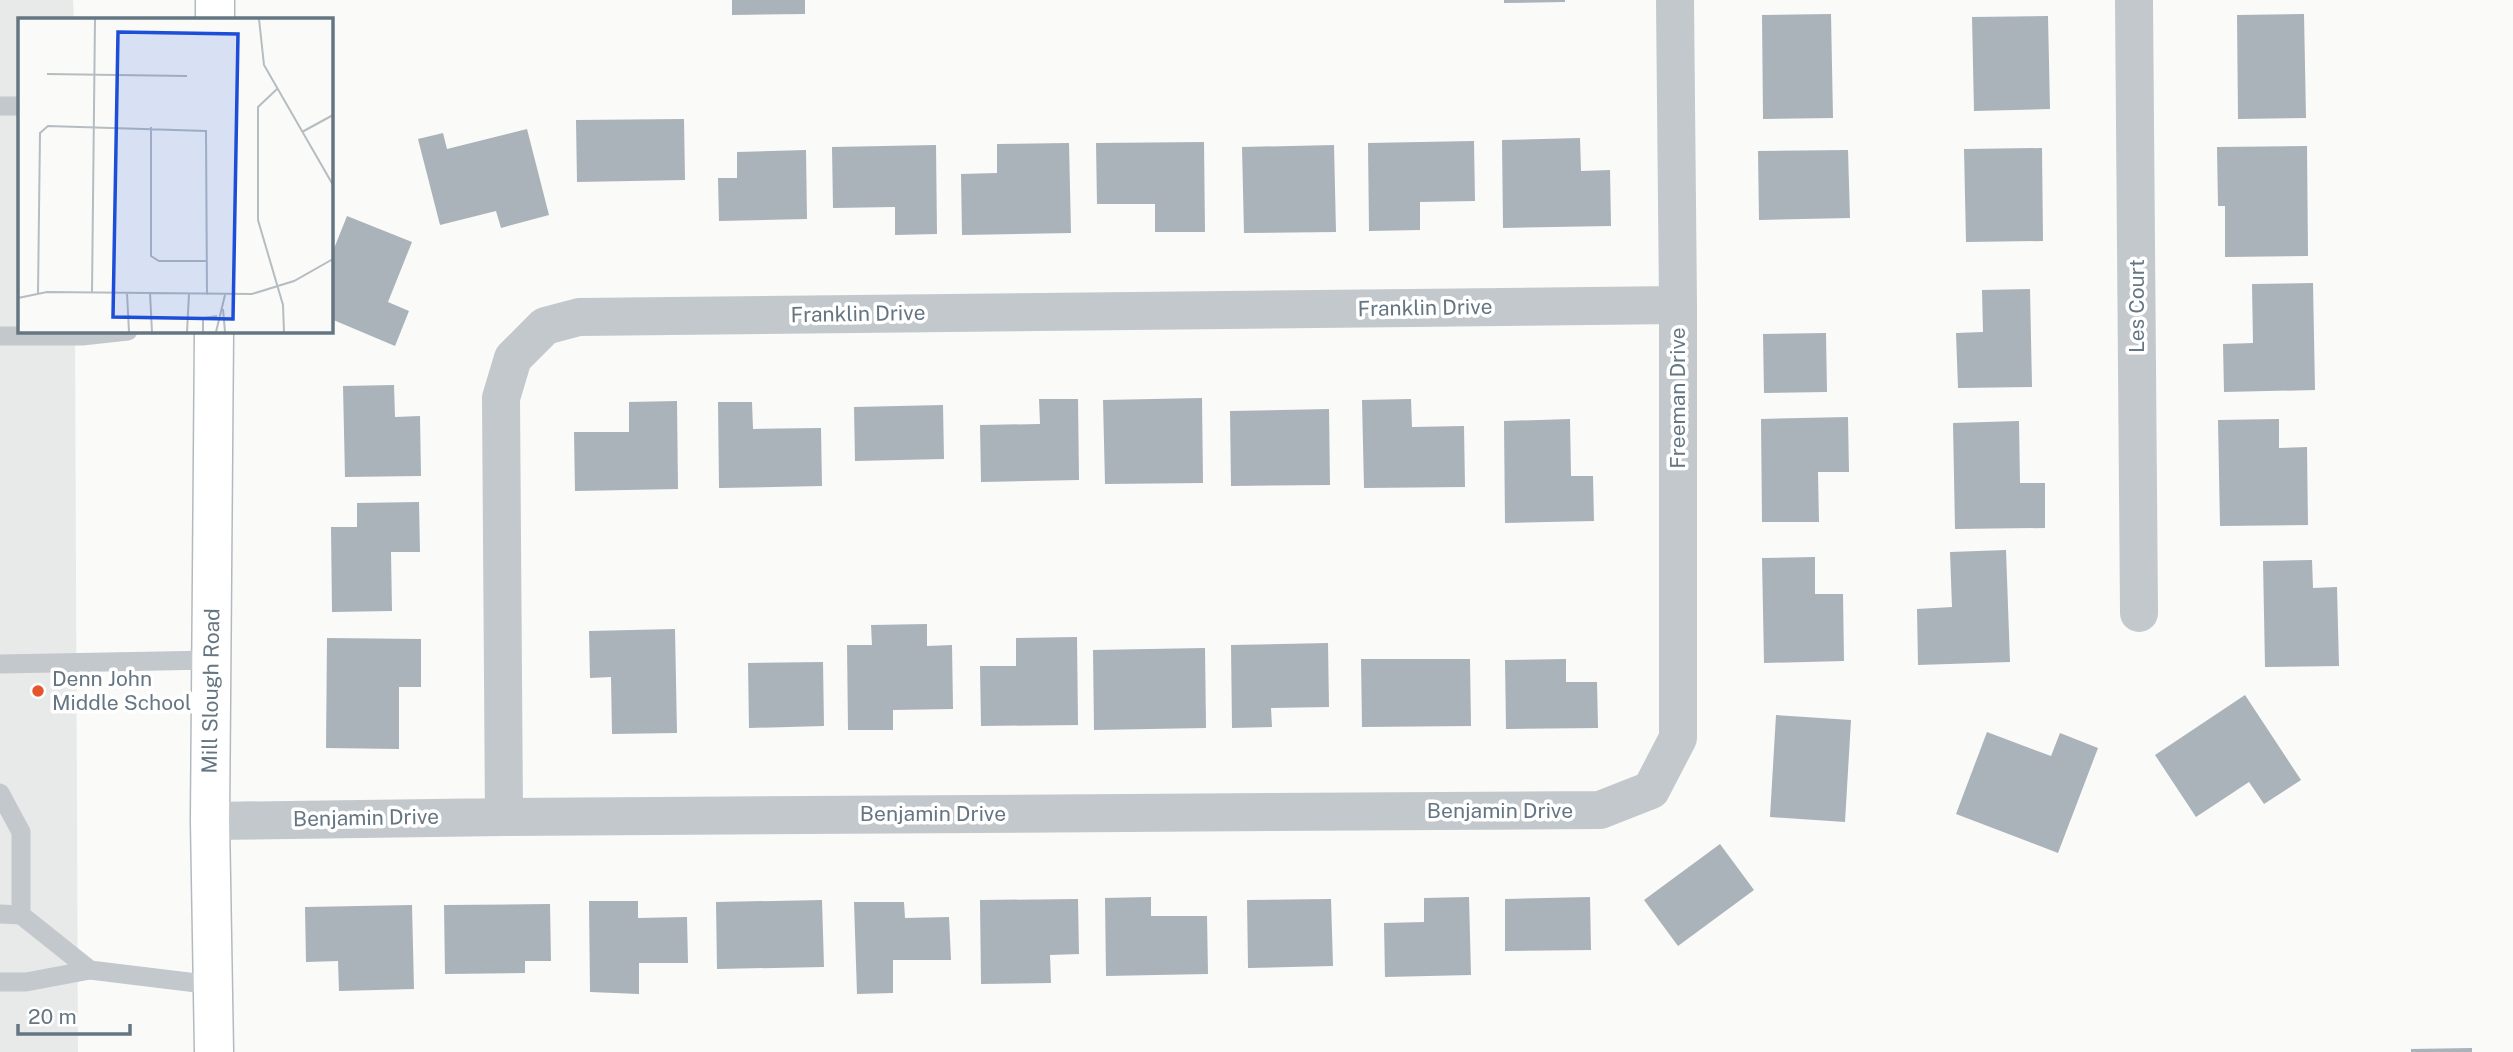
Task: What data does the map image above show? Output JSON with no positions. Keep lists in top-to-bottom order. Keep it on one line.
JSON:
{"streets":{"street":["Les Court","Franklin Drive","Freeman Drive","Mill Slough Road","Benjamin Drive"]},"crossings":[["Franklin Drive","Freeman Drive"],["Franklin Drive","Benjamin Drive"],["Freeman Drive","Benjamin Drive"],["Mill Slough Road","Benjamin Drive"]],"places":["Denn John Middle School"],"scale_bar":"20 m"}
